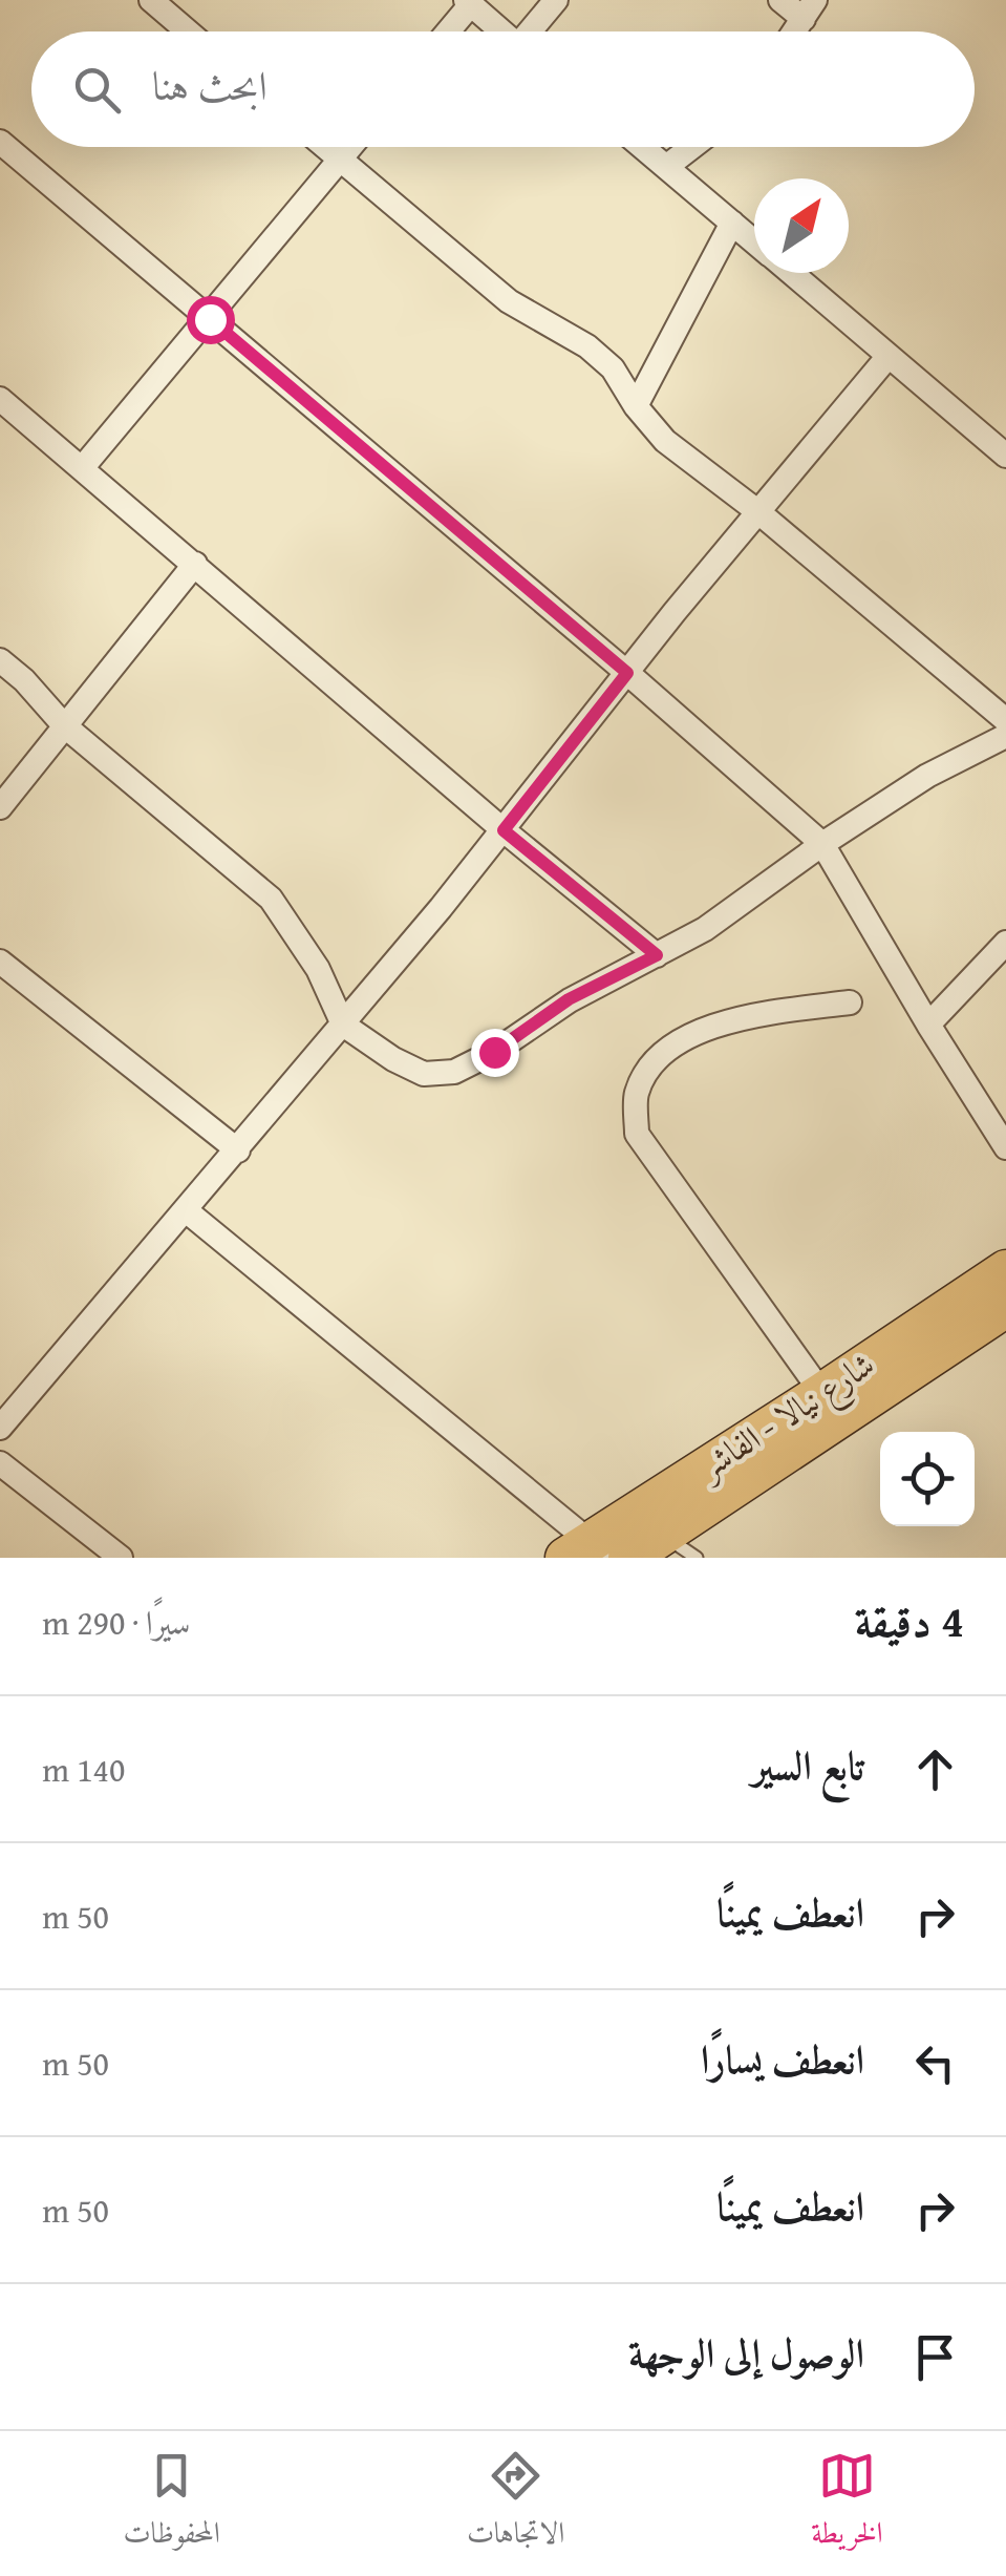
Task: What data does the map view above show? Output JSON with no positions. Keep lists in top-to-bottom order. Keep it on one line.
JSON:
{"streets":{"highway":["شارع نيالا - الفاشر"]},"north":"top right","page":{"search":"ابحث هنا","heading":["4 دقيقة","سيرًا · 290 m"],"list":[["تابع السير","140 m"],["انعطف يمينًا","50 m"],["انعطف يسارًا","50 m"],["انعطف يمينًا","50 m"],"الوصول إلى الوجهة"],"nav":["الخريطة","الاتجاهات","المحفوظات"]}}
